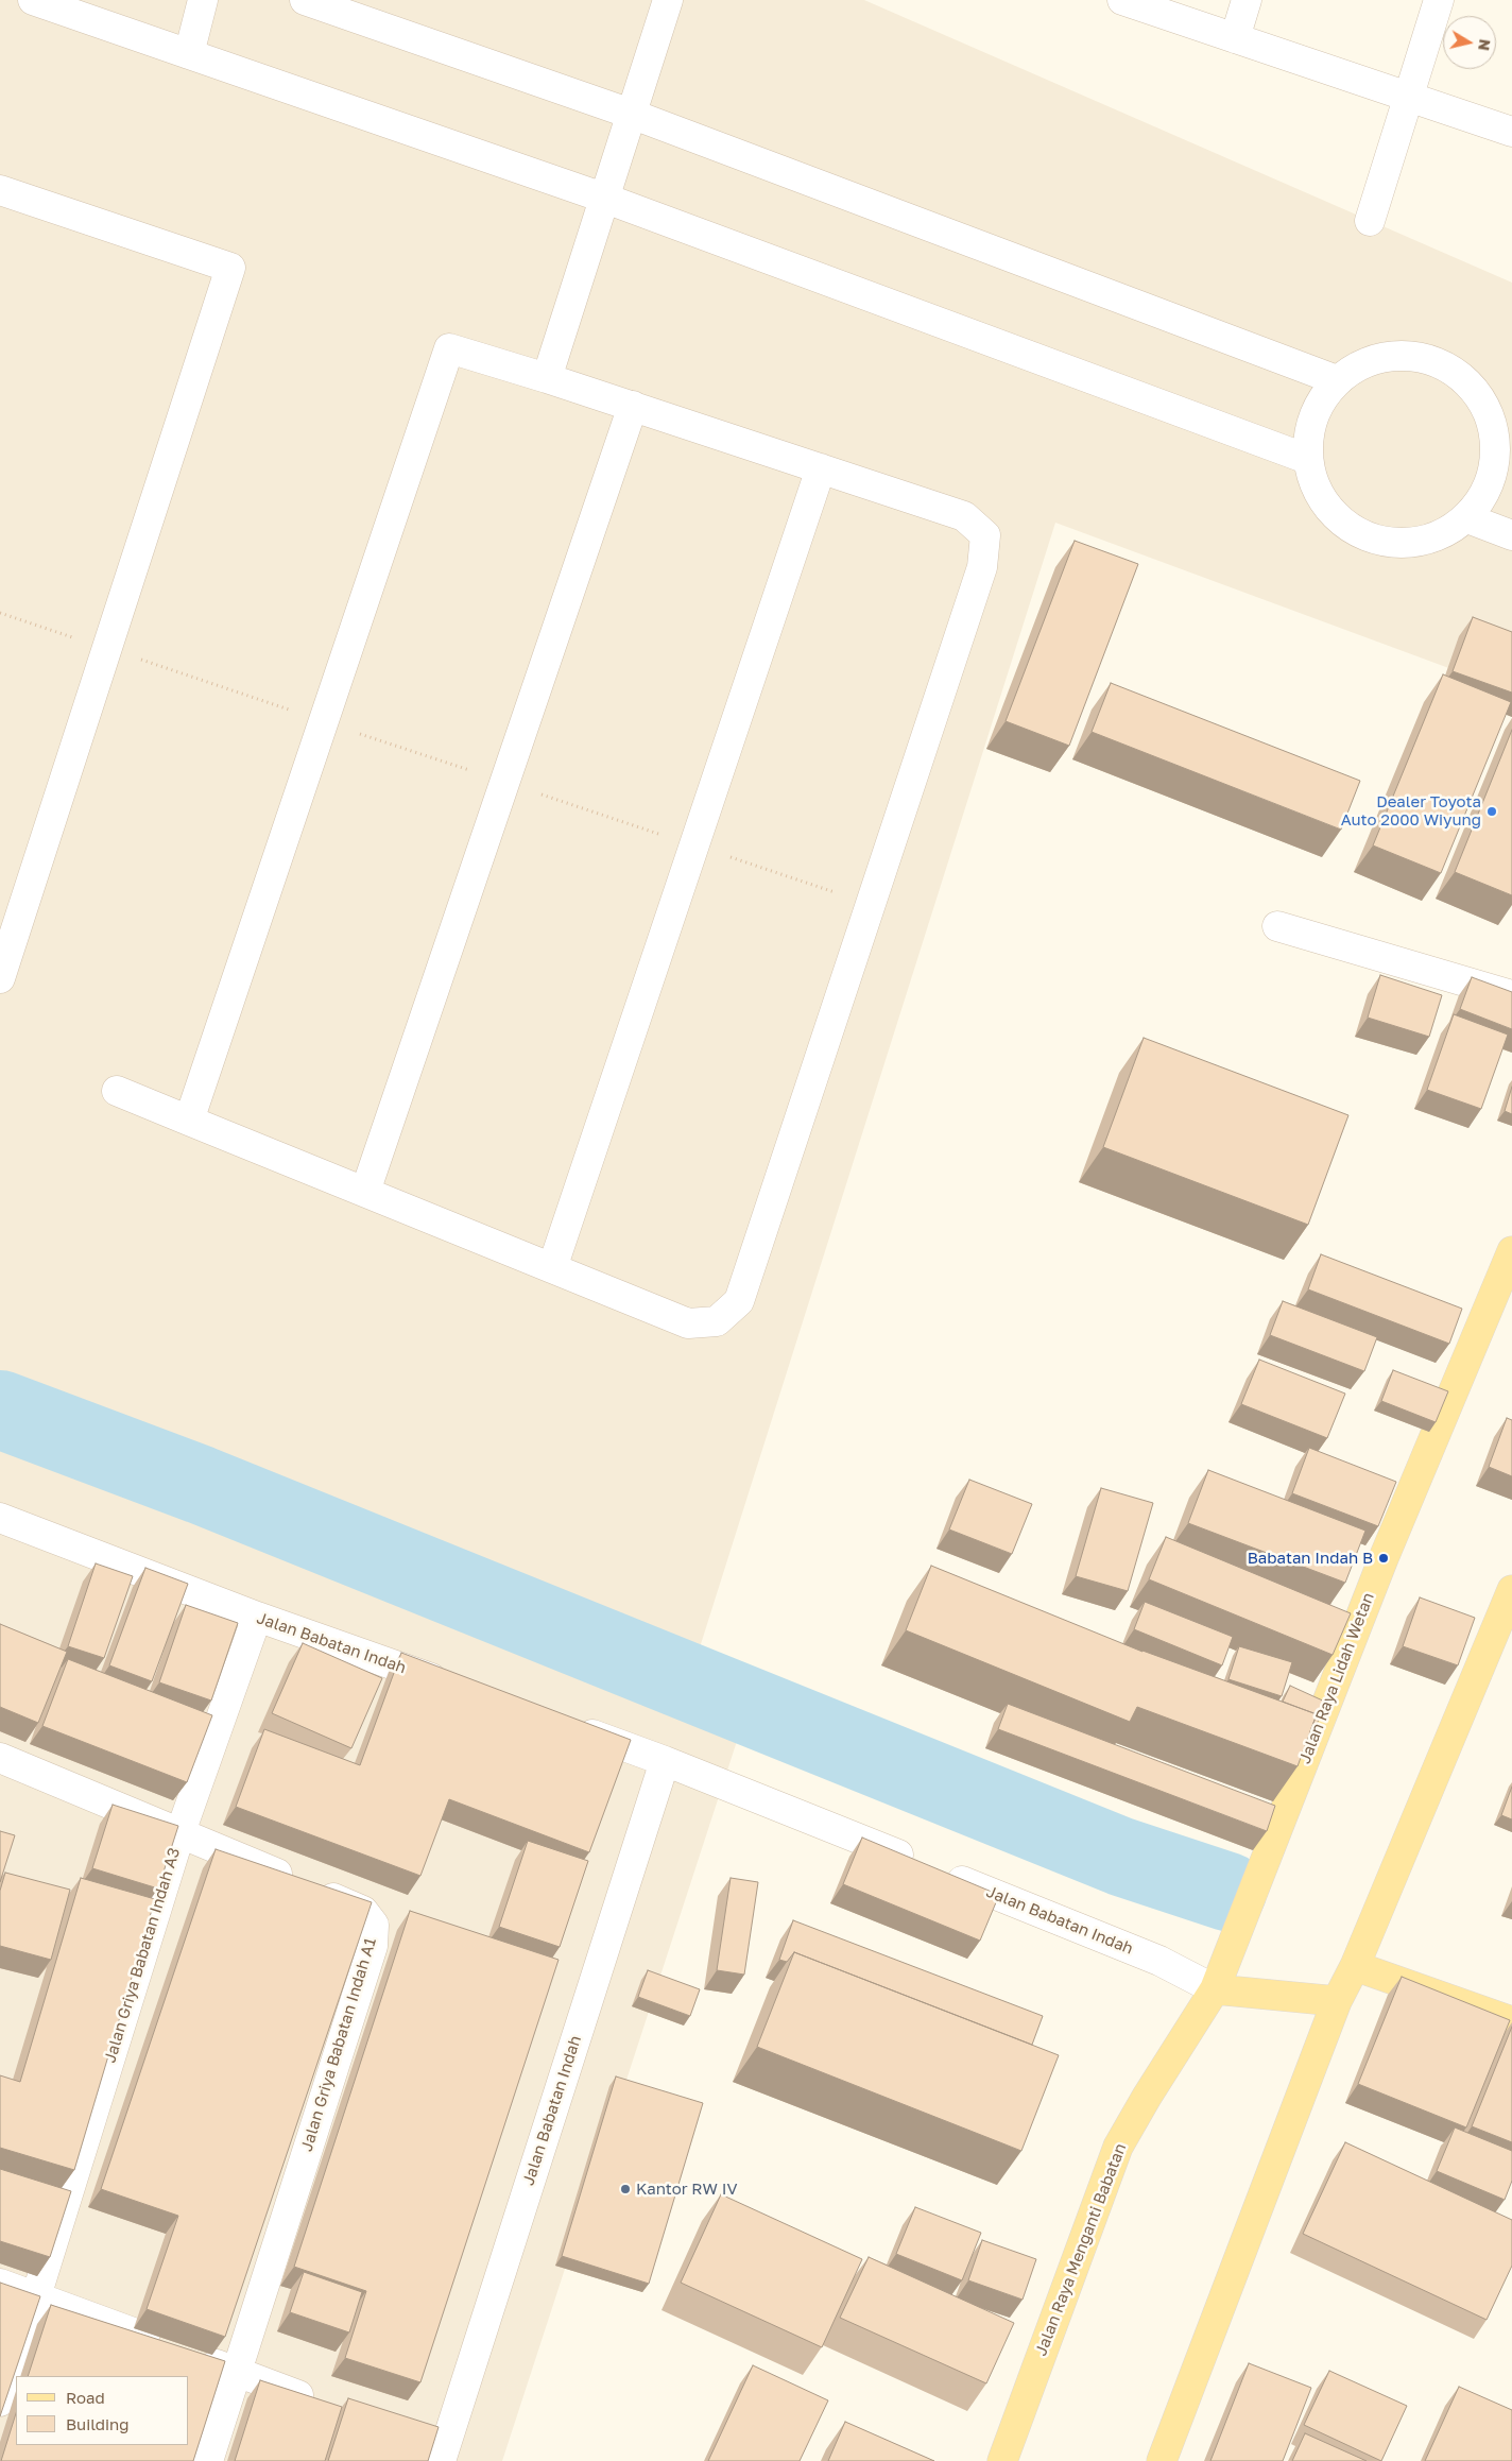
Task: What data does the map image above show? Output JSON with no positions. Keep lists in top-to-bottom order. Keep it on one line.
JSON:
{"streets":{"main road":["Jalan Raya Lidah Wetan","Jalan Raya Menganti Babatan"],"street":["Jalan Babatan Indah","Jalan Griya Babatan Indah A3","Jalan Griya Babatan Indah A1"]},"crossings":[["Jalan Babatan Indah","Jalan Raya Lidah Wetan"],["Jalan Babatan Indah","Jalan Griya Babatan Indah A3"],["Jalan Babatan Indah","Jalan Raya Menganti Babatan"],["Jalan Raya Lidah Wetan","Jalan Raya Menganti Babatan"],["Jalan Griya Babatan Indah A3","Jalan Griya Babatan Indah A1"]],"places":["Dealer Toyota Auto 2000 Wiyung","Babatan Indah B","Kantor RW IV"],"legend":["Road","Building"],"north":"right"}
